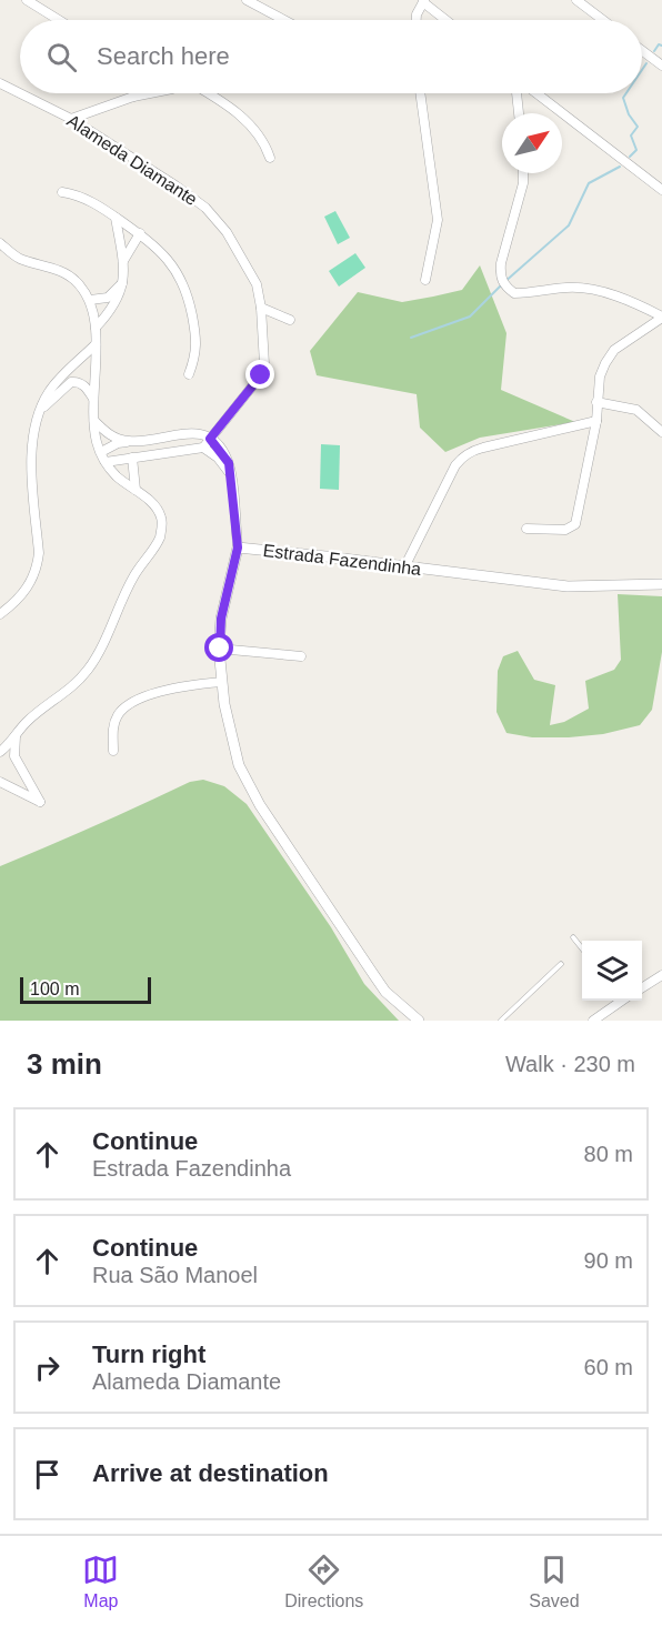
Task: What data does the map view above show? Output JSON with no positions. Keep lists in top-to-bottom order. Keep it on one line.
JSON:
{"streets":{"street":["Alameda Diamante","Estrada Fazendinha"]},"scale_bar":"100 m","north":"top right","page":{"search":"Search here","scale":"100 m","heading":["3 min","Walk · 230 m"],"list":[["Continue","Estrada Fazendinha","80 m"],["Continue","Rua São Manoel","90 m"],["Turn right","Alameda Diamante","60 m"],"Arrive at destination"],"nav":["Map","Directions","Saved"]}}
